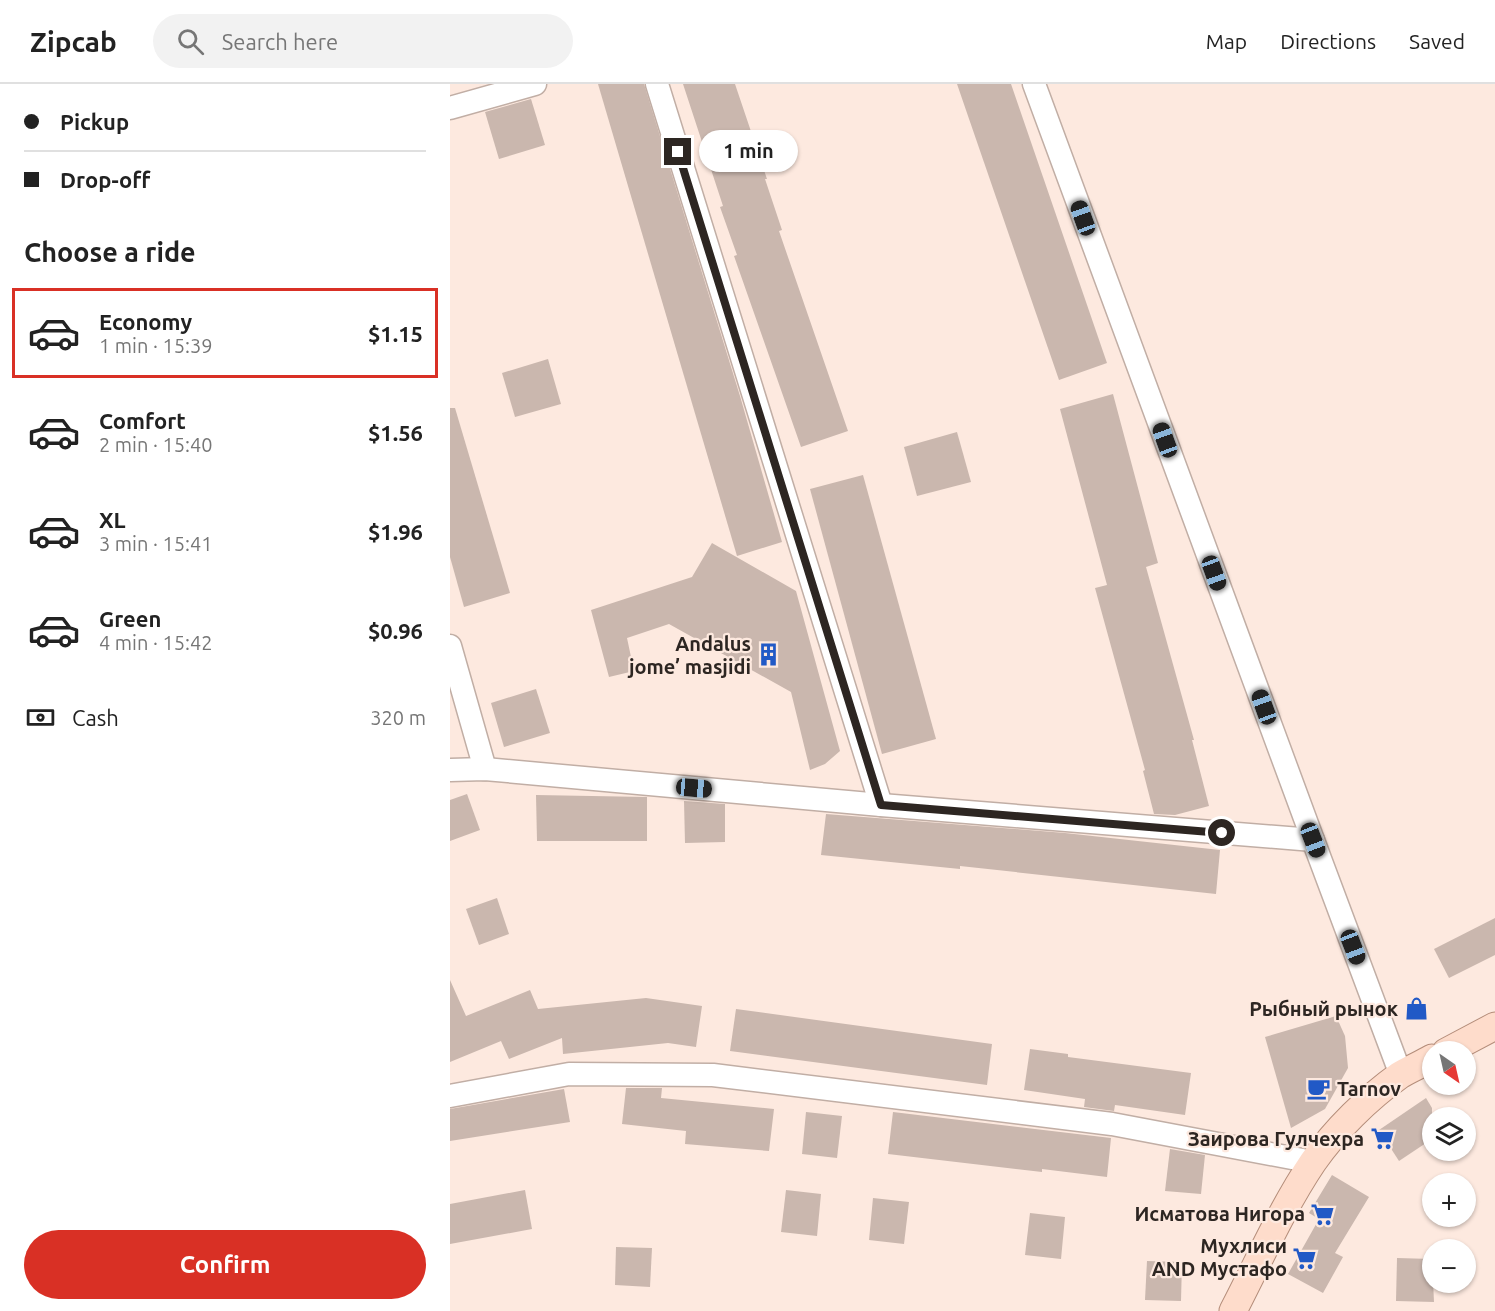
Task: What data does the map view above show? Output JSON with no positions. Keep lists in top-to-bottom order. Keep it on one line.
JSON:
{"places":{"building":["Andalus jome’ masjidi"],"shop":["Рыбный рынок"],"cafe":["Tarnov"],"supermarket":["Заирова Гулчехра","Исматова Нигора","Мухлиси AND Мустафо"]},"north":"bottom right","page":{"header":"Zipcab","search":"Search here","nav":["Map","Directions","Saved"],"banner":["Pickup","Drop-off"],"bubble":"1 min","heading":"Choose a ride","list":[{"name":"Economy","note":"1 min · 15:39","value":"$1.15"},{"name":"Comfort","note":"2 min · 15:40","value":"$1.56"},{"name":"XL","note":"3 min · 15:41","value":"$1.96"},{"name":"Green","note":"4 min · 15:42","value":"$0.96"}],"pay":["Cash","320 m"],"map_buttons":["+","−"],"buttons":"Confirm"}}
